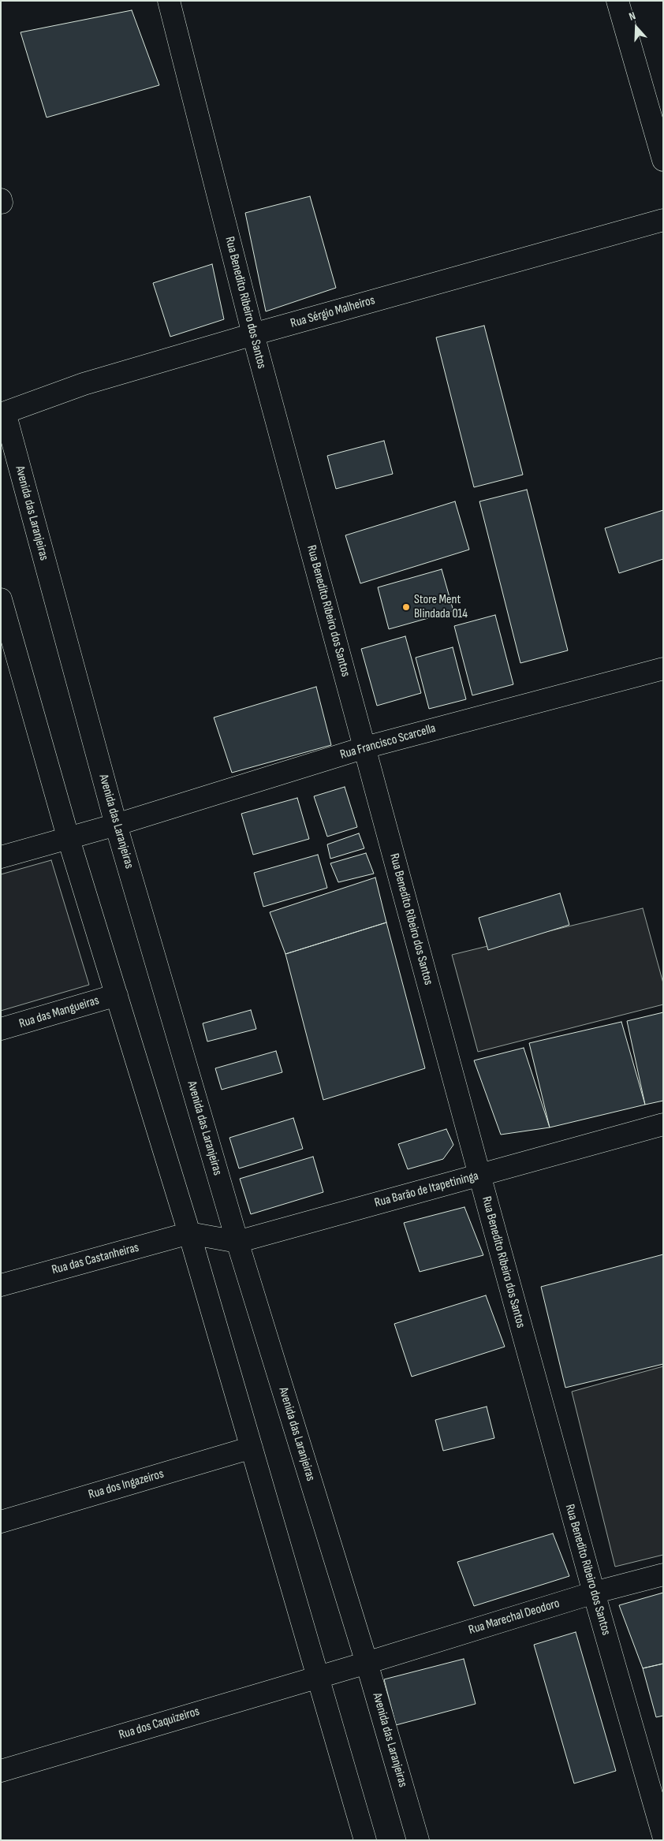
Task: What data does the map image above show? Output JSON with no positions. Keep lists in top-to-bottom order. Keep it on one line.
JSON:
{"streets":{"street":["Rua Benedito Ribeiro dos Santos","Rua Sérgio Malheiros","Avenida das Laranjeiras","Rua Francisco Scarcella","Rua das Mangueiras","Rua Barão de Itapetininga","Rua das Castanheiras","Rua dos Ingazeiros","Rua Marechal Deodoro","Rua dos Caquizeiros"]},"crossings":[["Rua Benedito Ribeiro dos Santos","Rua Sérgio Malheiros"],["Rua Benedito Ribeiro dos Santos","Rua Francisco Scarcella"],["Rua Benedito Ribeiro dos Santos","Rua Barão de Itapetininga"],["Rua Benedito Ribeiro dos Santos","Rua Marechal Deodoro"],["Rua Sérgio Malheiros","Avenida das Laranjeiras"],["Avenida das Laranjeiras","Rua Francisco Scarcella"],["Avenida das Laranjeiras","Rua Barão de Itapetininga"],["Avenida das Laranjeiras","Rua Marechal Deodoro"],["Rua Barão de Itapetininga","Rua das Castanheiras"],["Rua Marechal Deodoro","Rua dos Caquizeiros"]],"places":["Store Ment Blindada 014"],"north":"top"}
